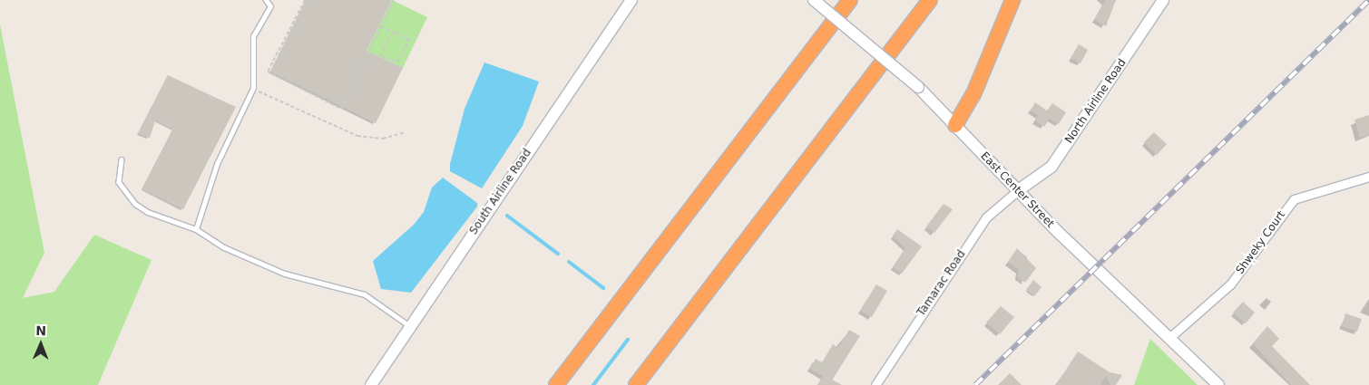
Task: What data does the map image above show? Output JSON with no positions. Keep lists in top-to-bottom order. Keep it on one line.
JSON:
{"streets":{"main road":["North Airline Road","East Center Street","South Airline Road"],"street":["Shweky Court","Tamarac Road"]},"crossings":[["North Airline Road","East Center Street"],["North Airline Road","Tamarac Road"],["East Center Street","Shweky Court"],["East Center Street","Tamarac Road"]],"north":"top"}
